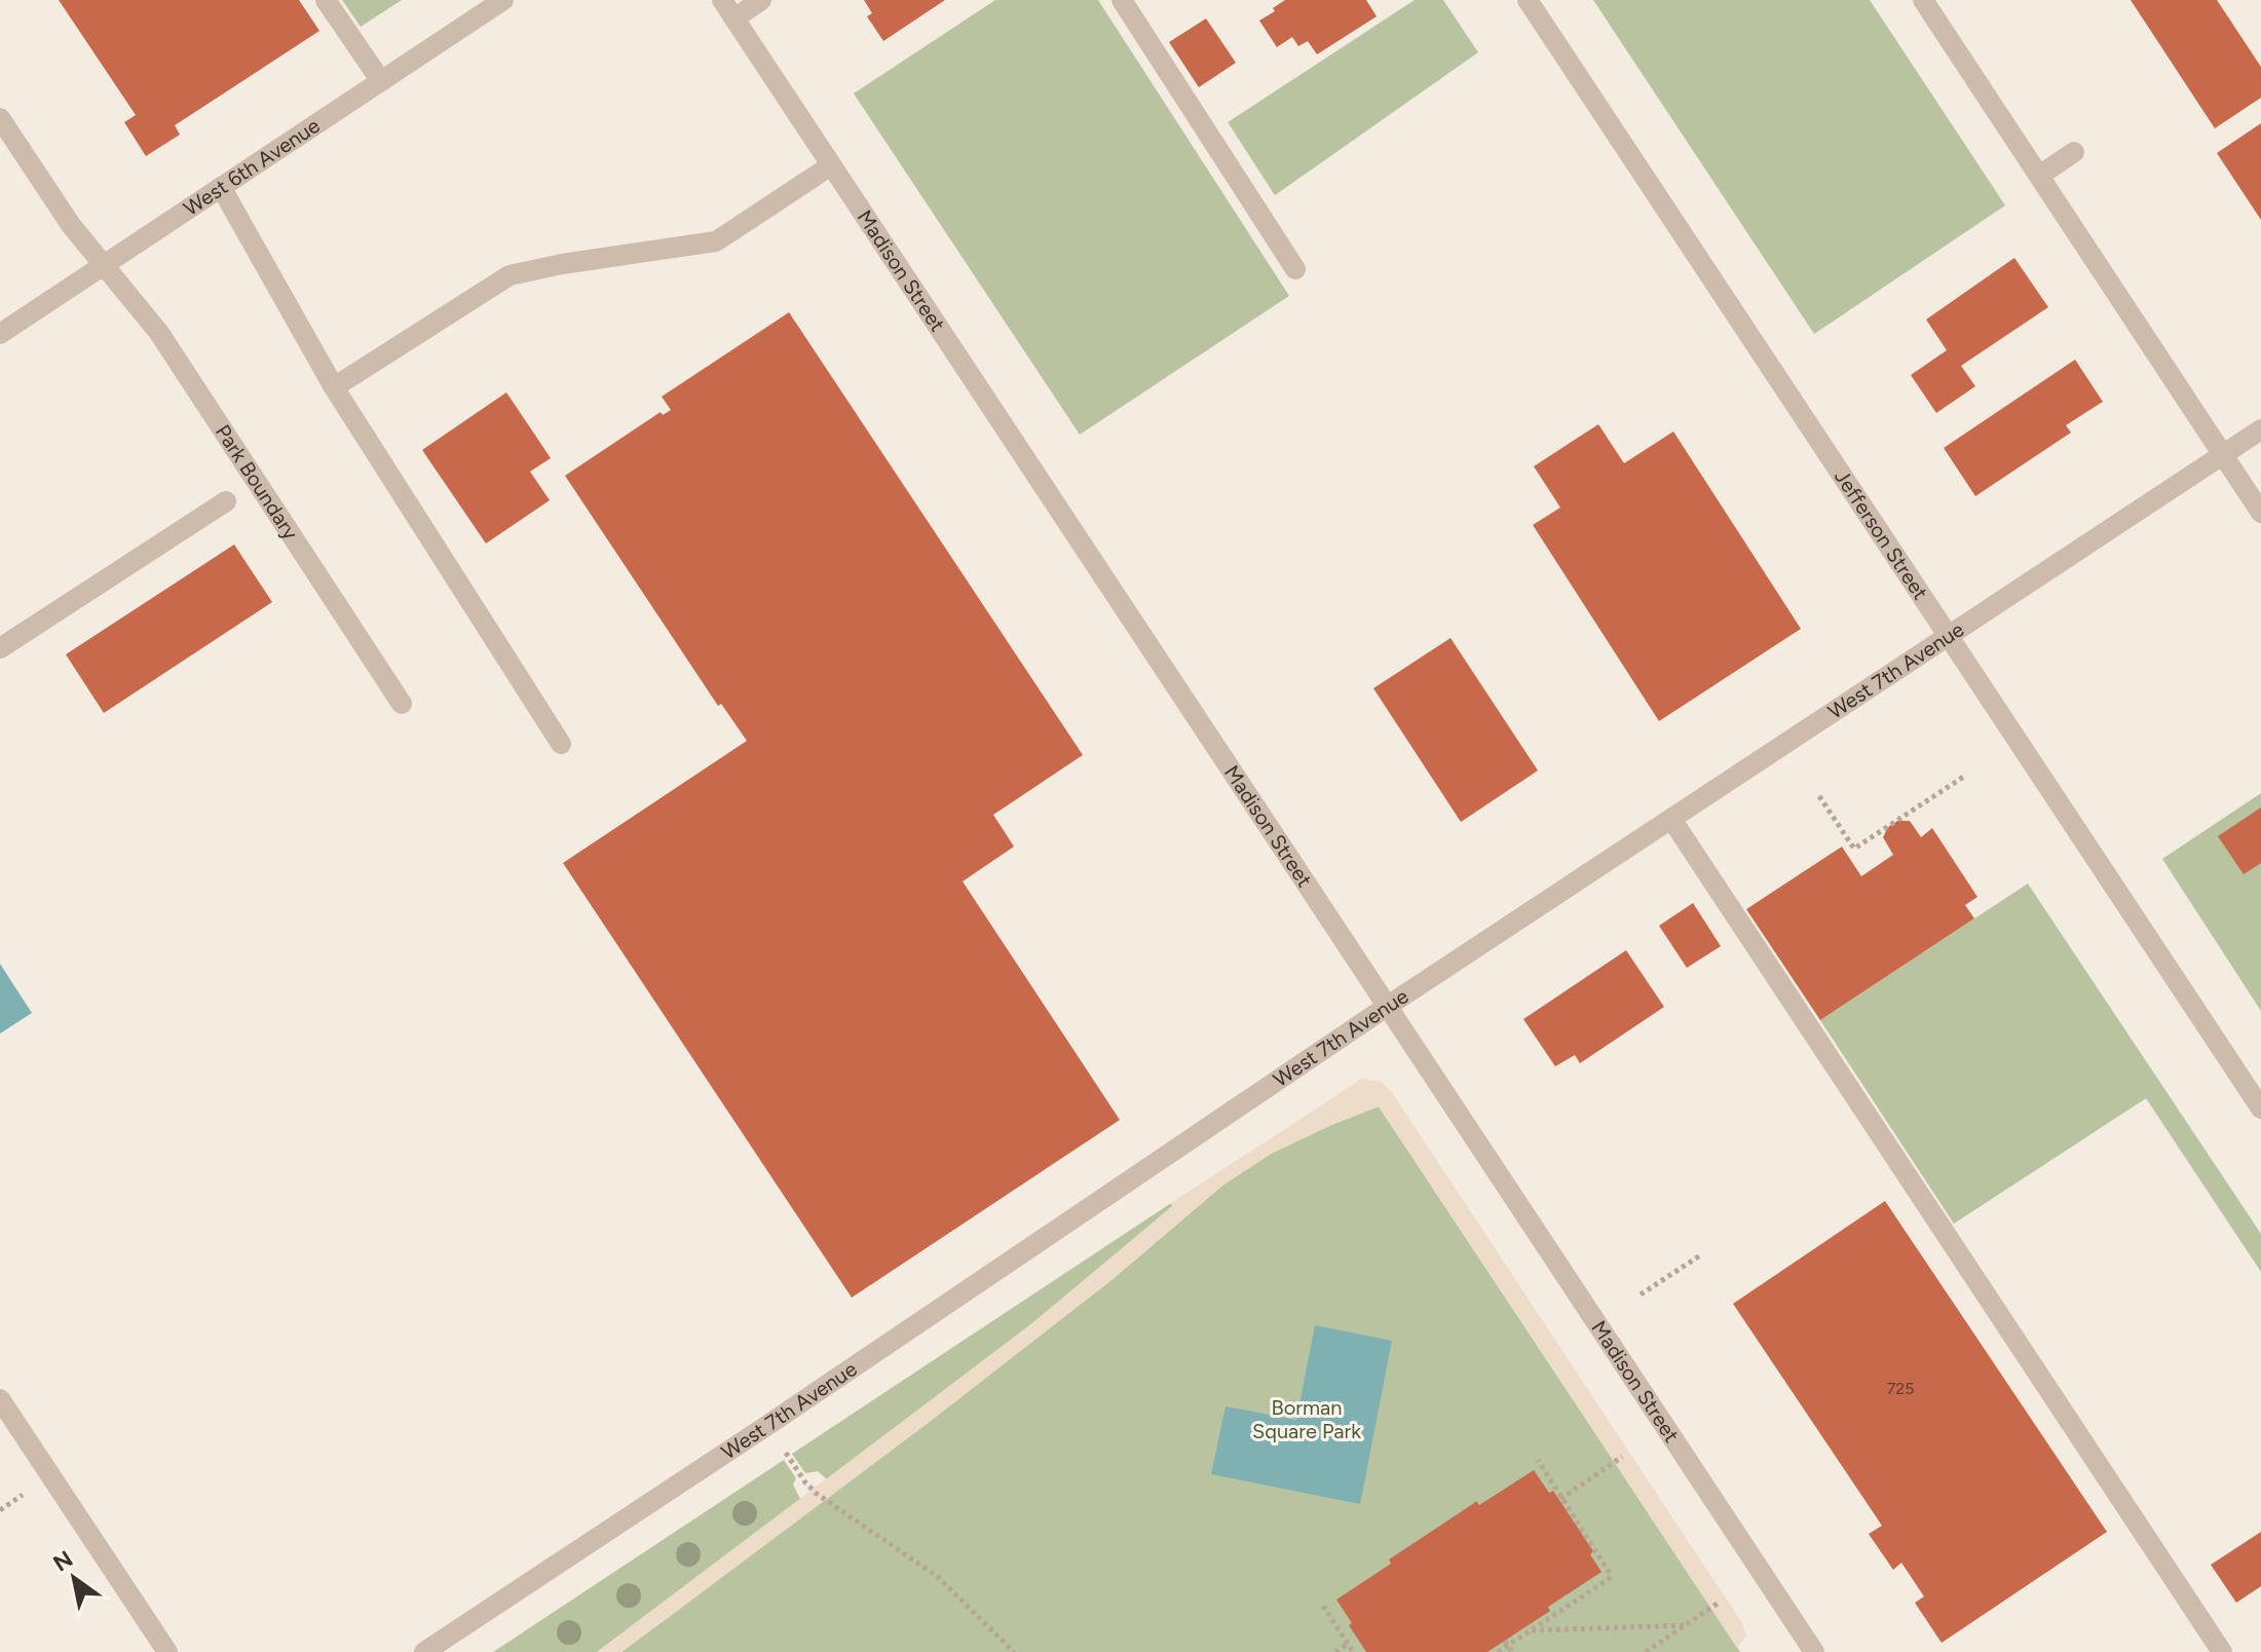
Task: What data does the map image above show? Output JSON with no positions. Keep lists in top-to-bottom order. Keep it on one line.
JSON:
{"streets":{"street":["West 6th Avenue","Madison Street","Park Boundary","Jefferson Street","West 7th Avenue"]},"crossings":[["West 6th Avenue","Park Boundary"],["Madison Street","West 7th Avenue"],["Jefferson Street","West 7th Avenue"]],"parks":["Borman Square Park"],"house_numbers":["725"],"north":"top left"}
